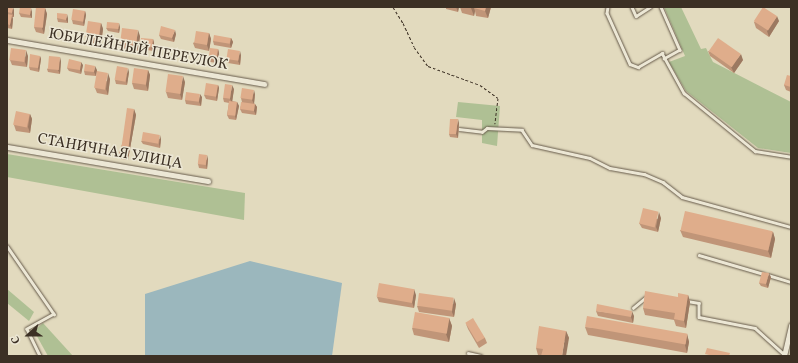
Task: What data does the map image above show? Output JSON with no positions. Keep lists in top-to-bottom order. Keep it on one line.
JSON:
{"streets":{"street":["ЮБИЛЕЙНЫЙ ПЕРЕУЛОК","СТАНИЧНАЯ УЛИЦА"]},"north":"left"}
